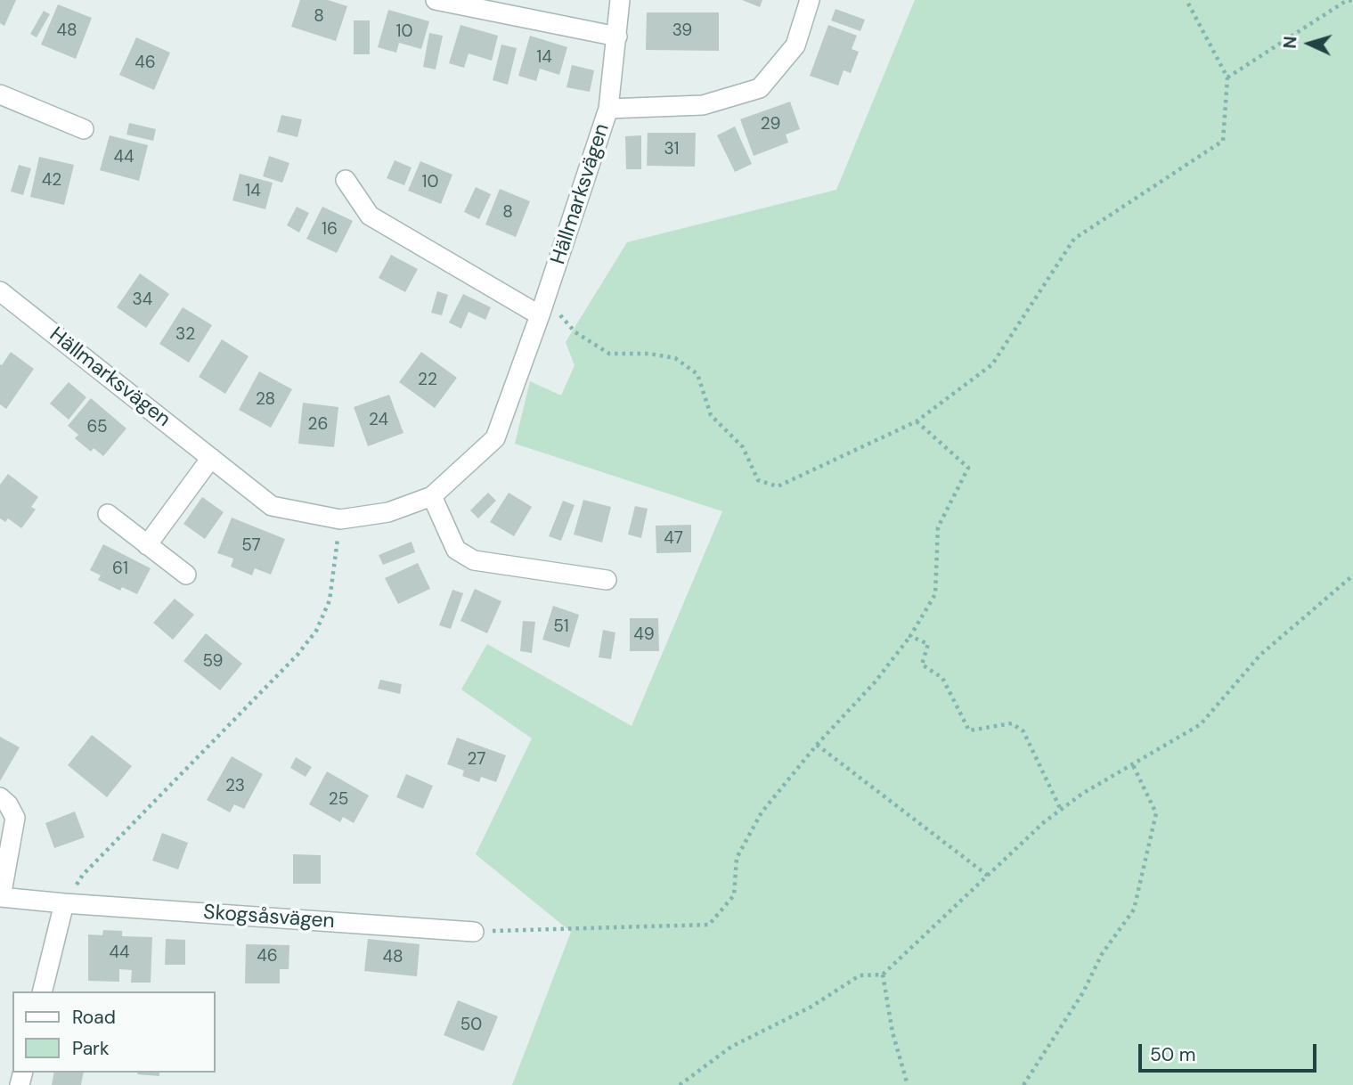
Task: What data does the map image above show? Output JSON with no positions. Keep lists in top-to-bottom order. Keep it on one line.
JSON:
{"streets":{"street":["Hällmarksvägen","Skogsåsvägen"]},"house_numbers":["8","48","39","10","14","46","29","31","44","42","10","14","8","16","34","32","22","28","24","26","65","47","57","61","51","49","59","27","23","25","44","46","48","50"],"legend":["Road","Park"],"scale_bar":"50 m","north":"left"}
